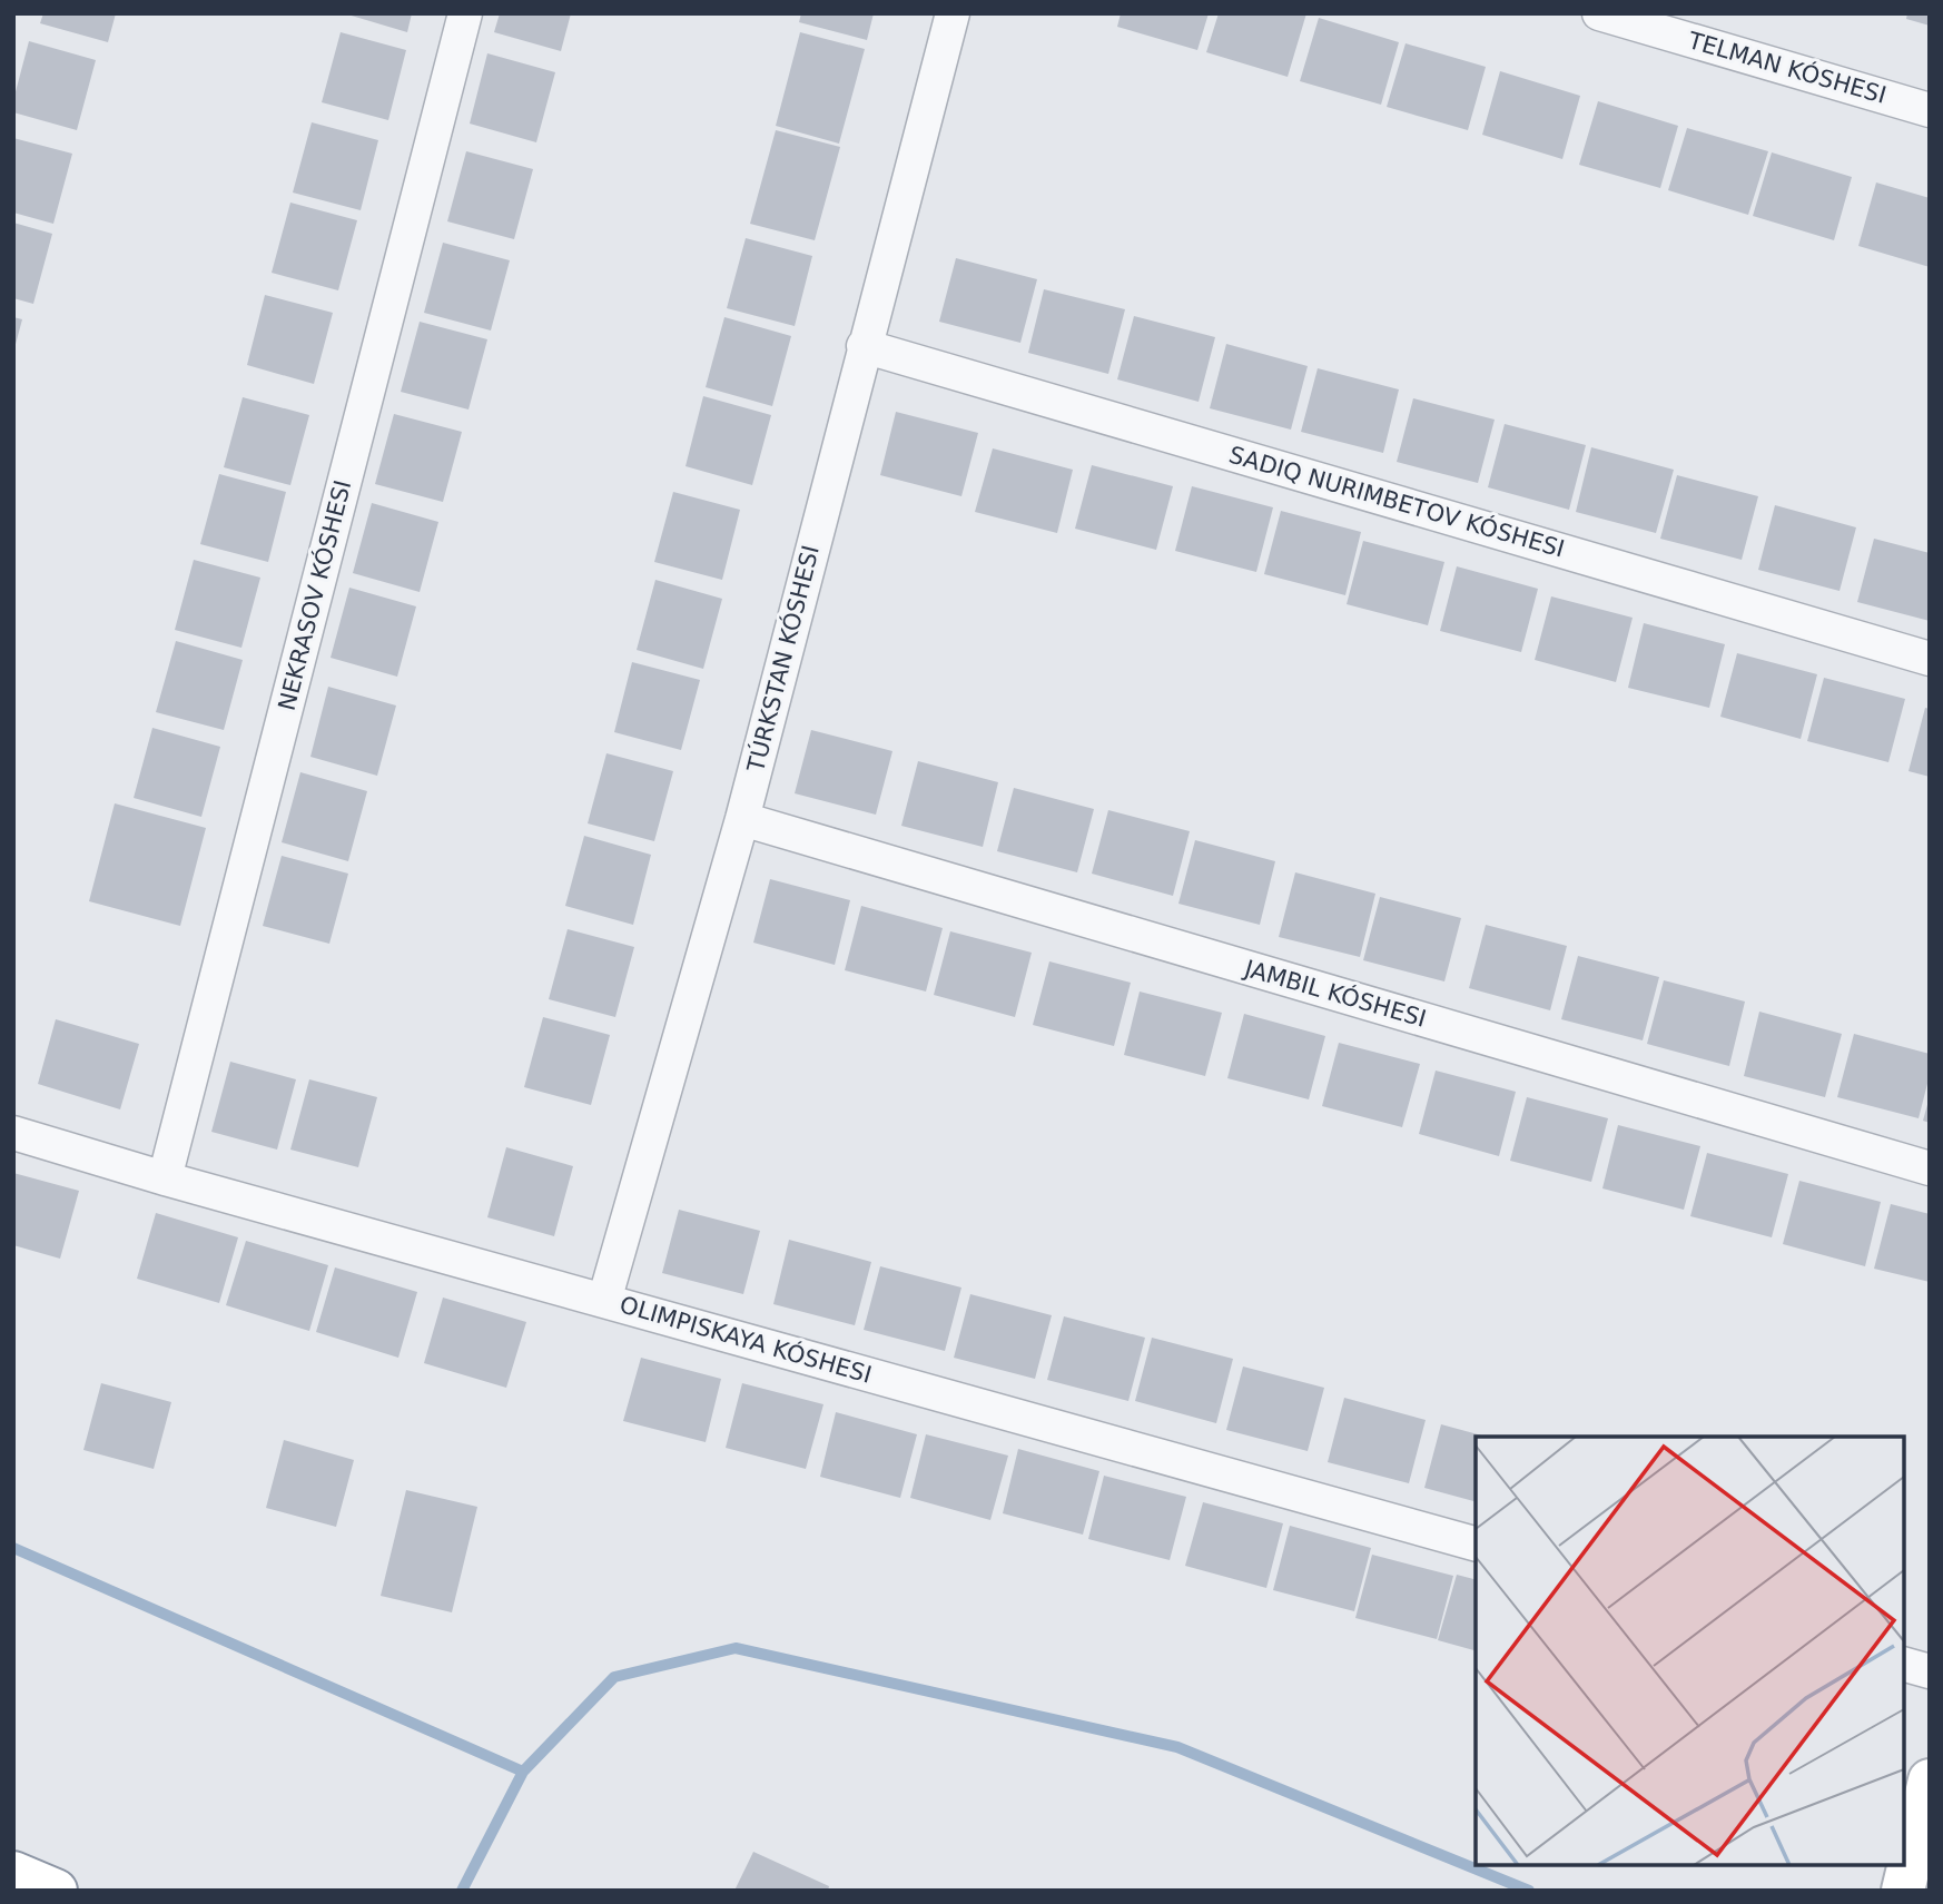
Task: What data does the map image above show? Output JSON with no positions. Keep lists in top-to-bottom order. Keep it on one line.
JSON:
{"streets":{"street":["TELMAN KÓSHESI","NEKRASOV KÓSHESI","TÚRKSTAN KÓSHESI","OLIMPISKAYA KÓSHESI"]},"crossings":[["NEKRASOV KÓSHESI","OLIMPISKAYA KÓSHESI"],["TÚRKSTAN KÓSHESI","OLIMPISKAYA KÓSHESI"]]}
